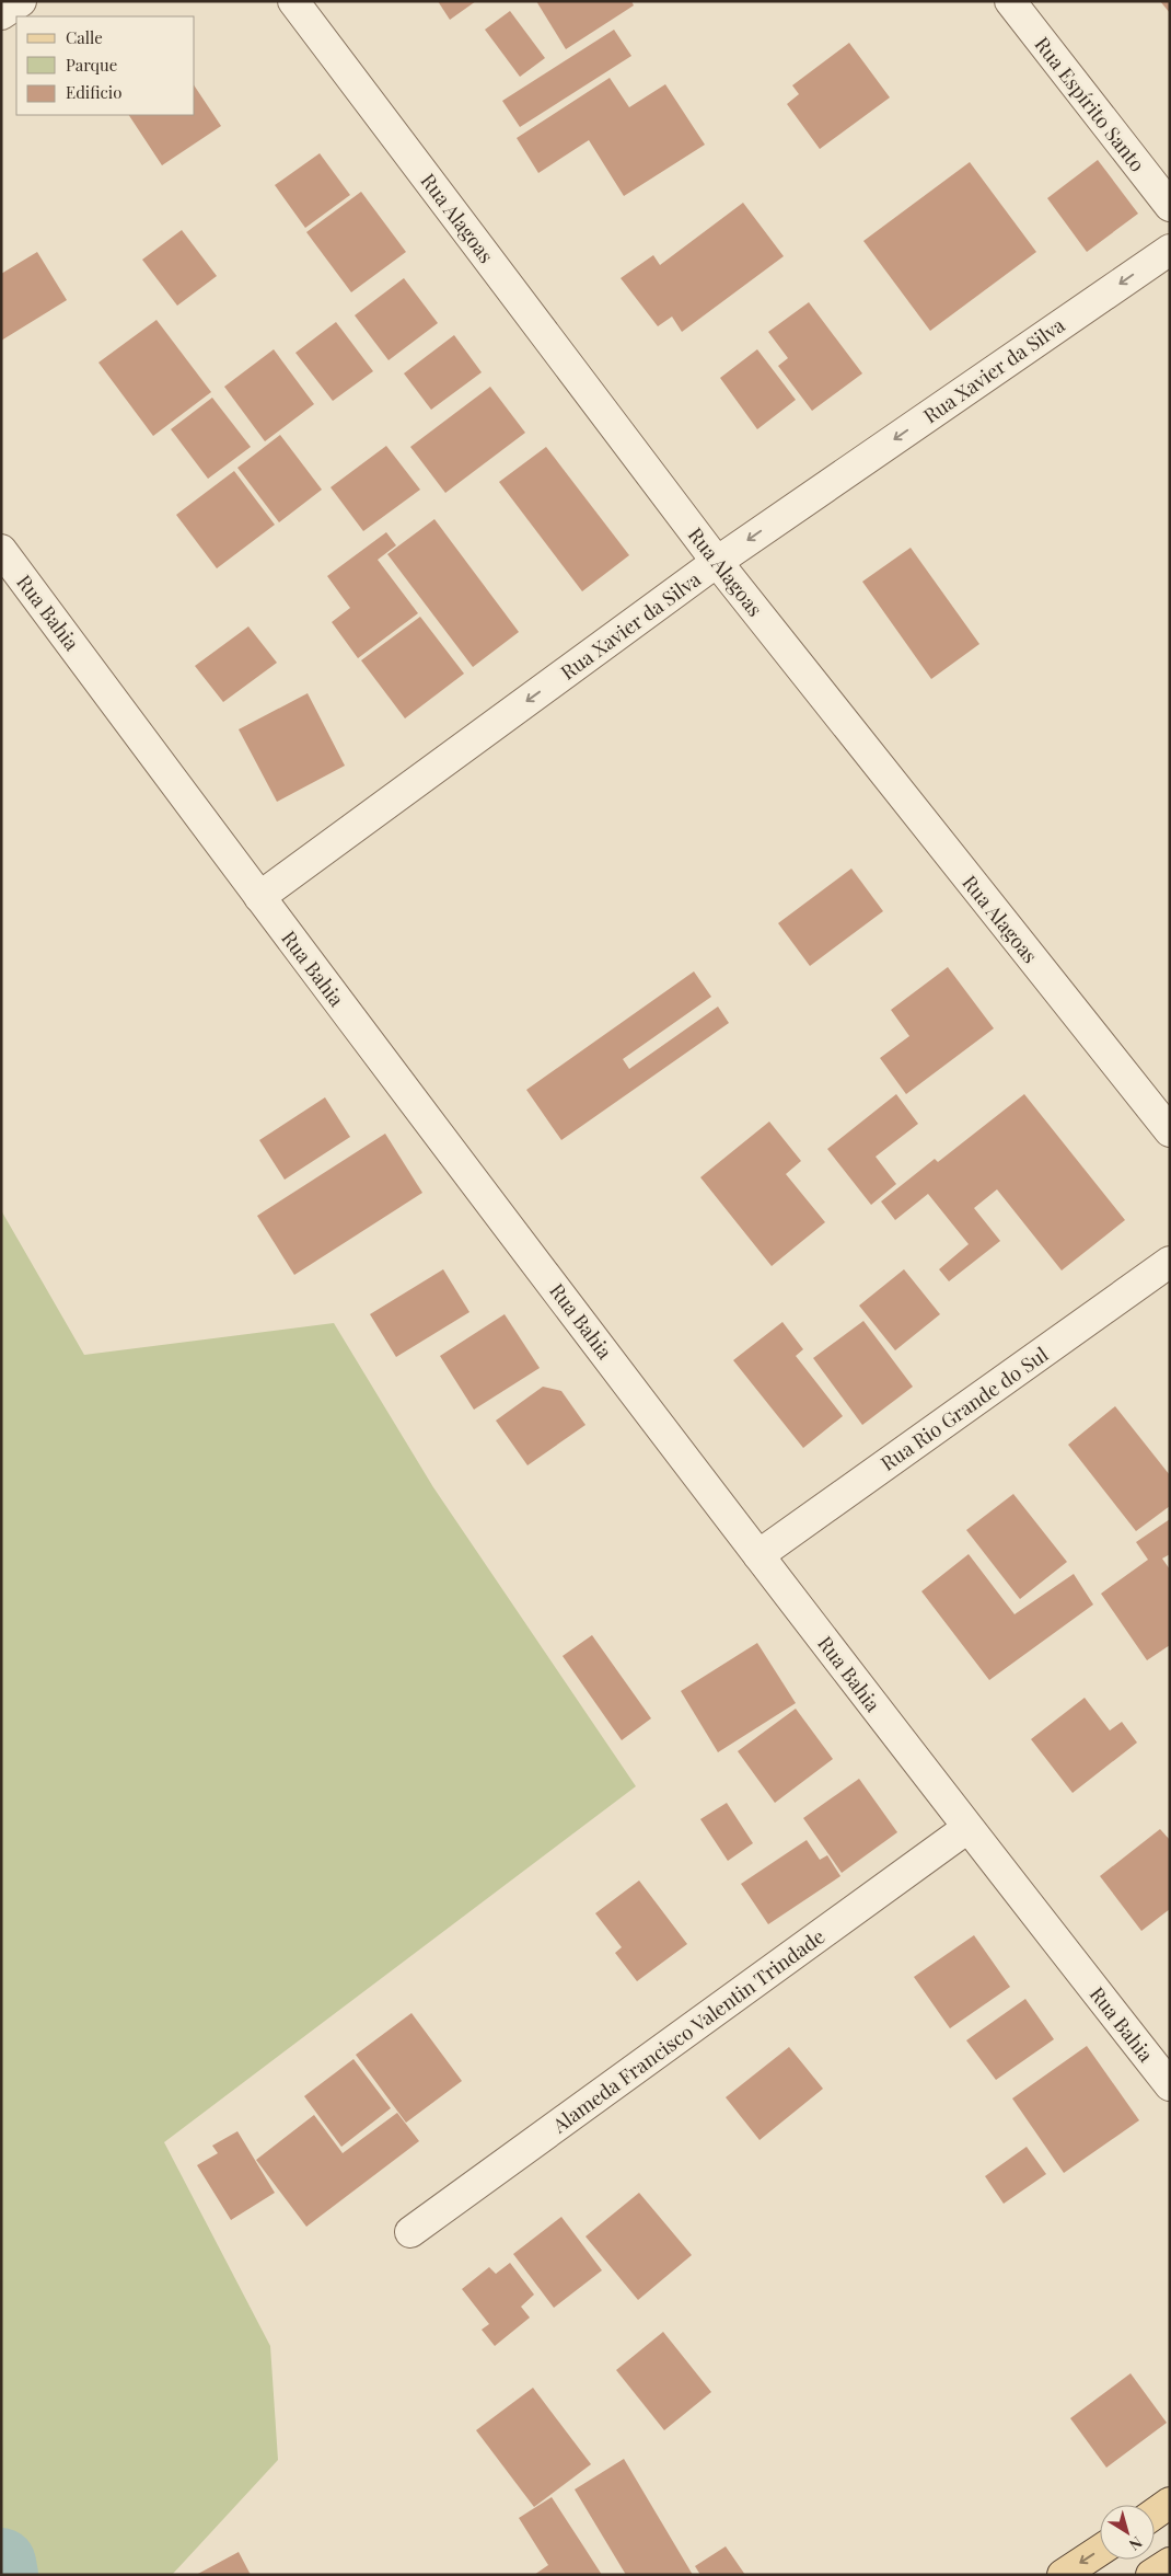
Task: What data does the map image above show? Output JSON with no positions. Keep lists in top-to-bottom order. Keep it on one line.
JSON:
{"streets":{"street":["Rua Espírito Santo","Rua Alagoas","Rua Xavier da Silva","Rua Bahia","Rua Rio Grande do Sul","Alameda Francisco Valentin Trindade"]},"crossings":[["Rua Alagoas","Rua Xavier da Silva"],["Rua Xavier da Silva","Rua Bahia"],["Rua Bahia","Rua Rio Grande do Sul"],["Rua Bahia","Alameda Francisco Valentin Trindade"]],"one_way":["Rua Xavier da Silva"],"legend":["Calle","Parque","Edificio"],"north":"bottom right"}
